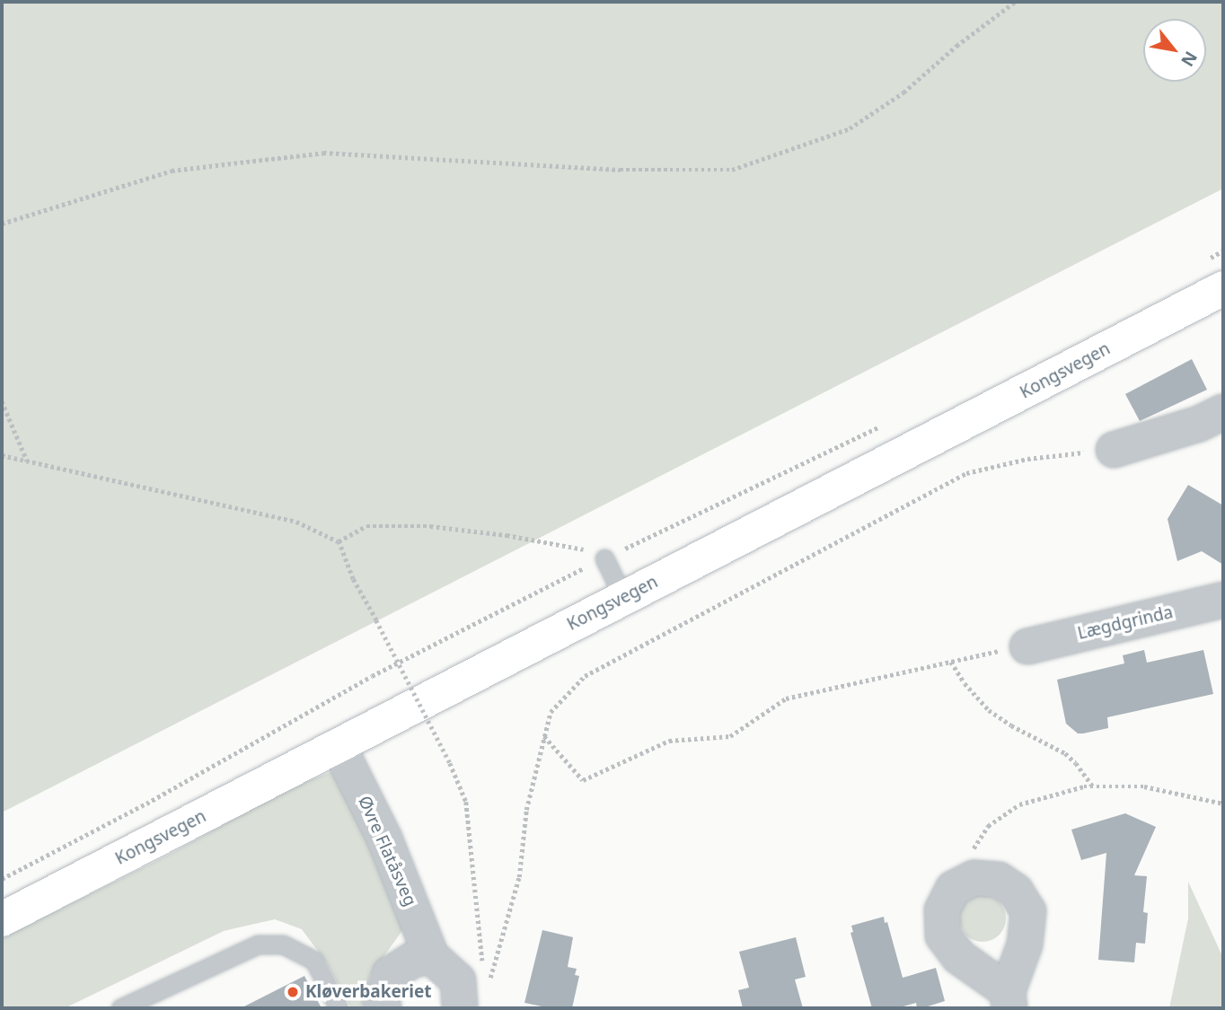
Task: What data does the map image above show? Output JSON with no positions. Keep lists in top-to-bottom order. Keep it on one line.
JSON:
{"streets":{"main road":["Kongsvegen"],"street":["Lægdgrinda","Øvre Flatåsveg"]},"crossings":[["Kongsvegen","Øvre Flatåsveg"]],"places":["Kløverbakeriet"],"north":"bottom right"}
